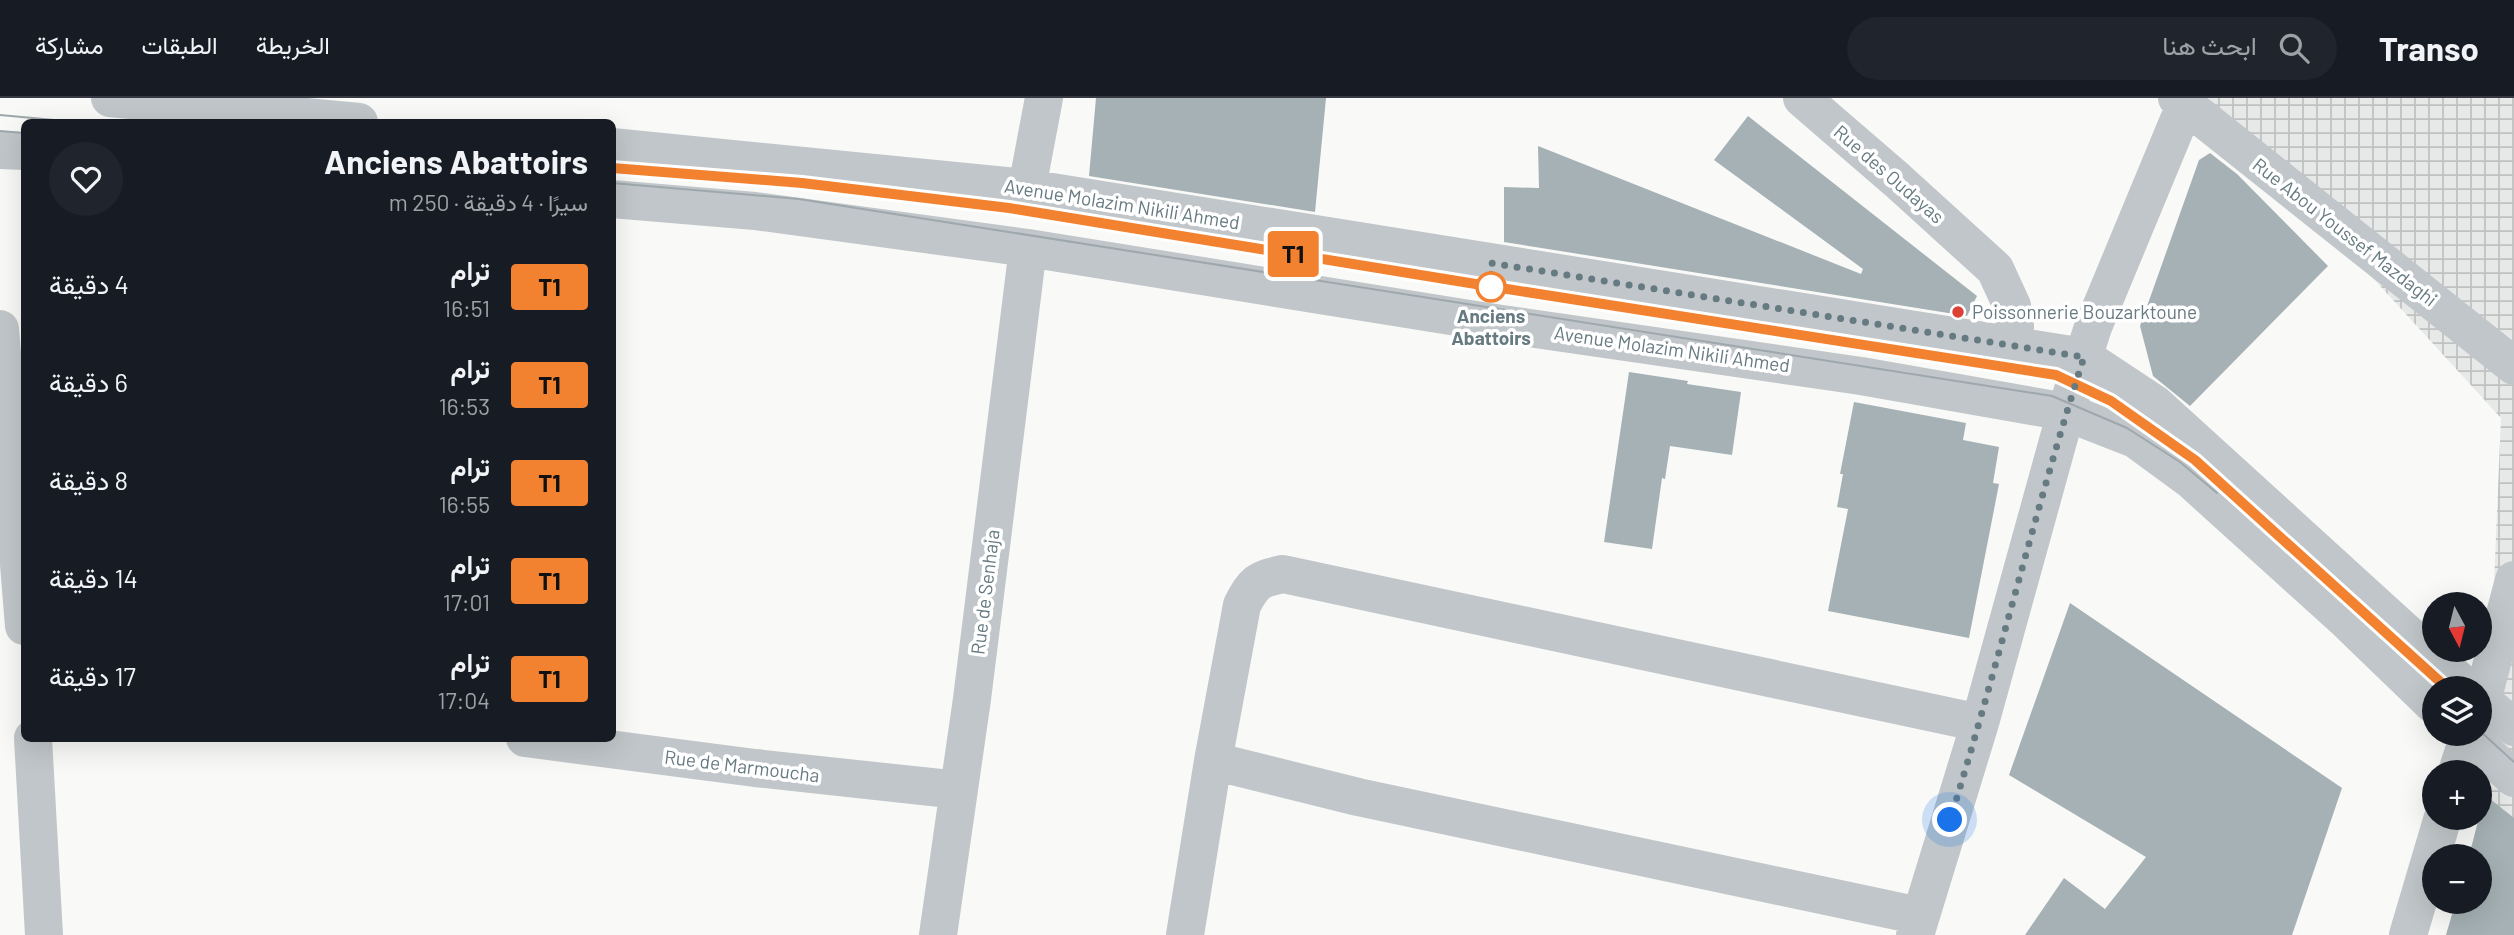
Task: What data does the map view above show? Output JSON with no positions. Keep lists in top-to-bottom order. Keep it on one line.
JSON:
{"streets":{"street":["Rue des Oudayas","Avenue Molazim Nikili Ahmed","Rue Abou Youssef Mazdaghi","Rue de Senhaja","Rue de Marmoucha"]},"crossings":[["Rue des Oudayas","Avenue Molazim Nikili Ahmed"],["Avenue Molazim Nikili Ahmed","Rue de Senhaja"],["Rue de Senhaja","Rue de Marmoucha"]],"places":["Anciens Abattoirs","Poissonnerie Bouzarktoune"],"lines":["tram line T1"],"north":"bottom","page":{"header":"Transo","search":"ابحث هنا","nav":["الخريطة","الطبقات","مشاركة"],"on_map":"T1","heading":["Anciens Abattoirs","سيرًا · 4 دقيقة · 250 m"],"list":[{"mark":"T1","name":"ترام","note":"16:51","value":"4 دقيقة"},{"mark":"T1","name":"ترام","note":"16:53","value":"6 دقيقة"},{"mark":"T1","name":"ترام","note":"16:55","value":"8 دقيقة"},{"mark":"T1","name":"ترام","note":"17:01","value":"14 دقيقة"},{"mark":"T1","name":"ترام","note":"17:04","value":"17 دقيقة"}],"map_buttons":["+","−"]}}
